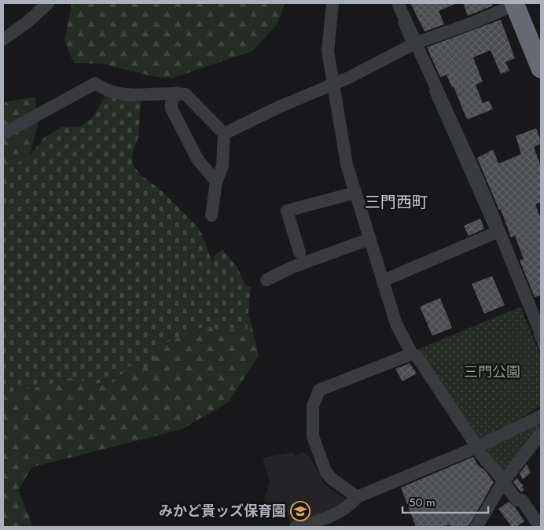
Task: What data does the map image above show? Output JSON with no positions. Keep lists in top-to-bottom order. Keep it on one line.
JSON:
{"districts":["三門西町"],"parks":["三門公園"],"places":{"school or university":["みかど貴ッズ保育園"]},"scale_bar":"50 m"}
